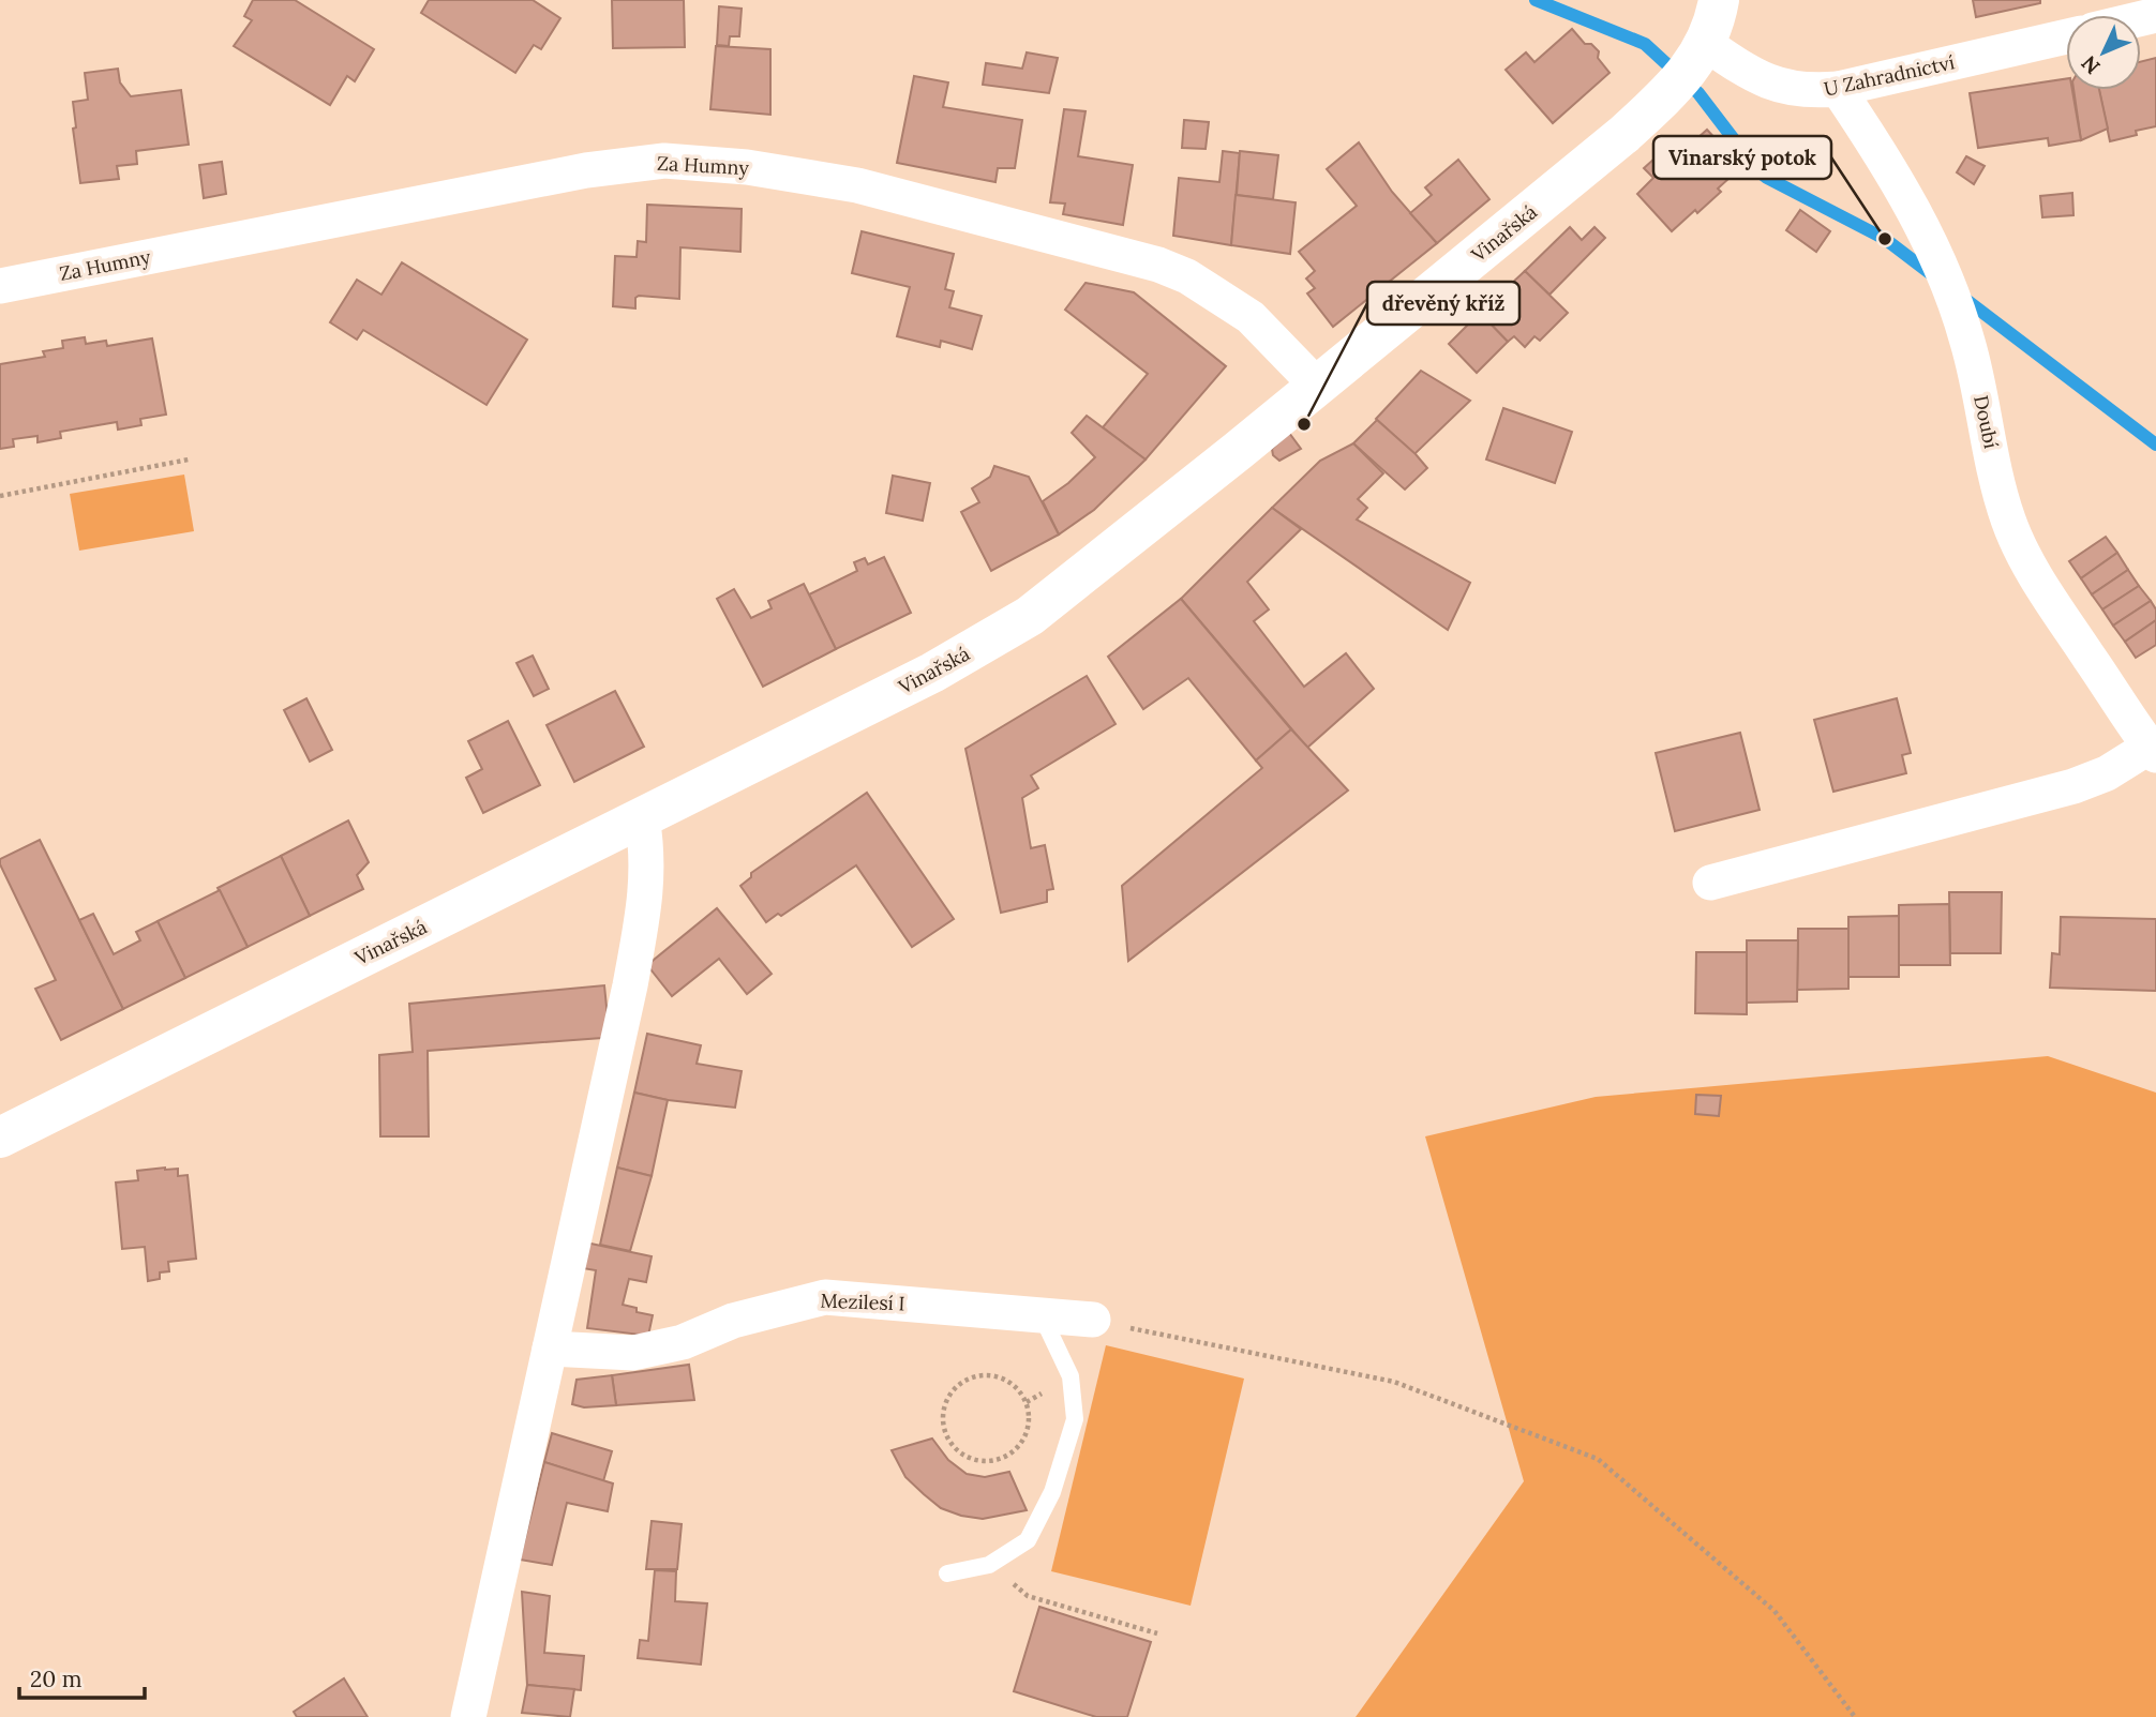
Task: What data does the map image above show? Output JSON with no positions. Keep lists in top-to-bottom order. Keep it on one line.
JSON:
{"streets":{"street":["U Zahradnictví","Za Humny","Vinařská","Doubí","Mezilesí I"]},"crossings":[["U Zahradnictví","Vinařská"],["U Zahradnictví","Doubí"],["Za Humny","Vinařská"]],"places":["Vinarský potok","dřevěný kříž"],"scale_bar":"20 m","north":"bottom left"}
